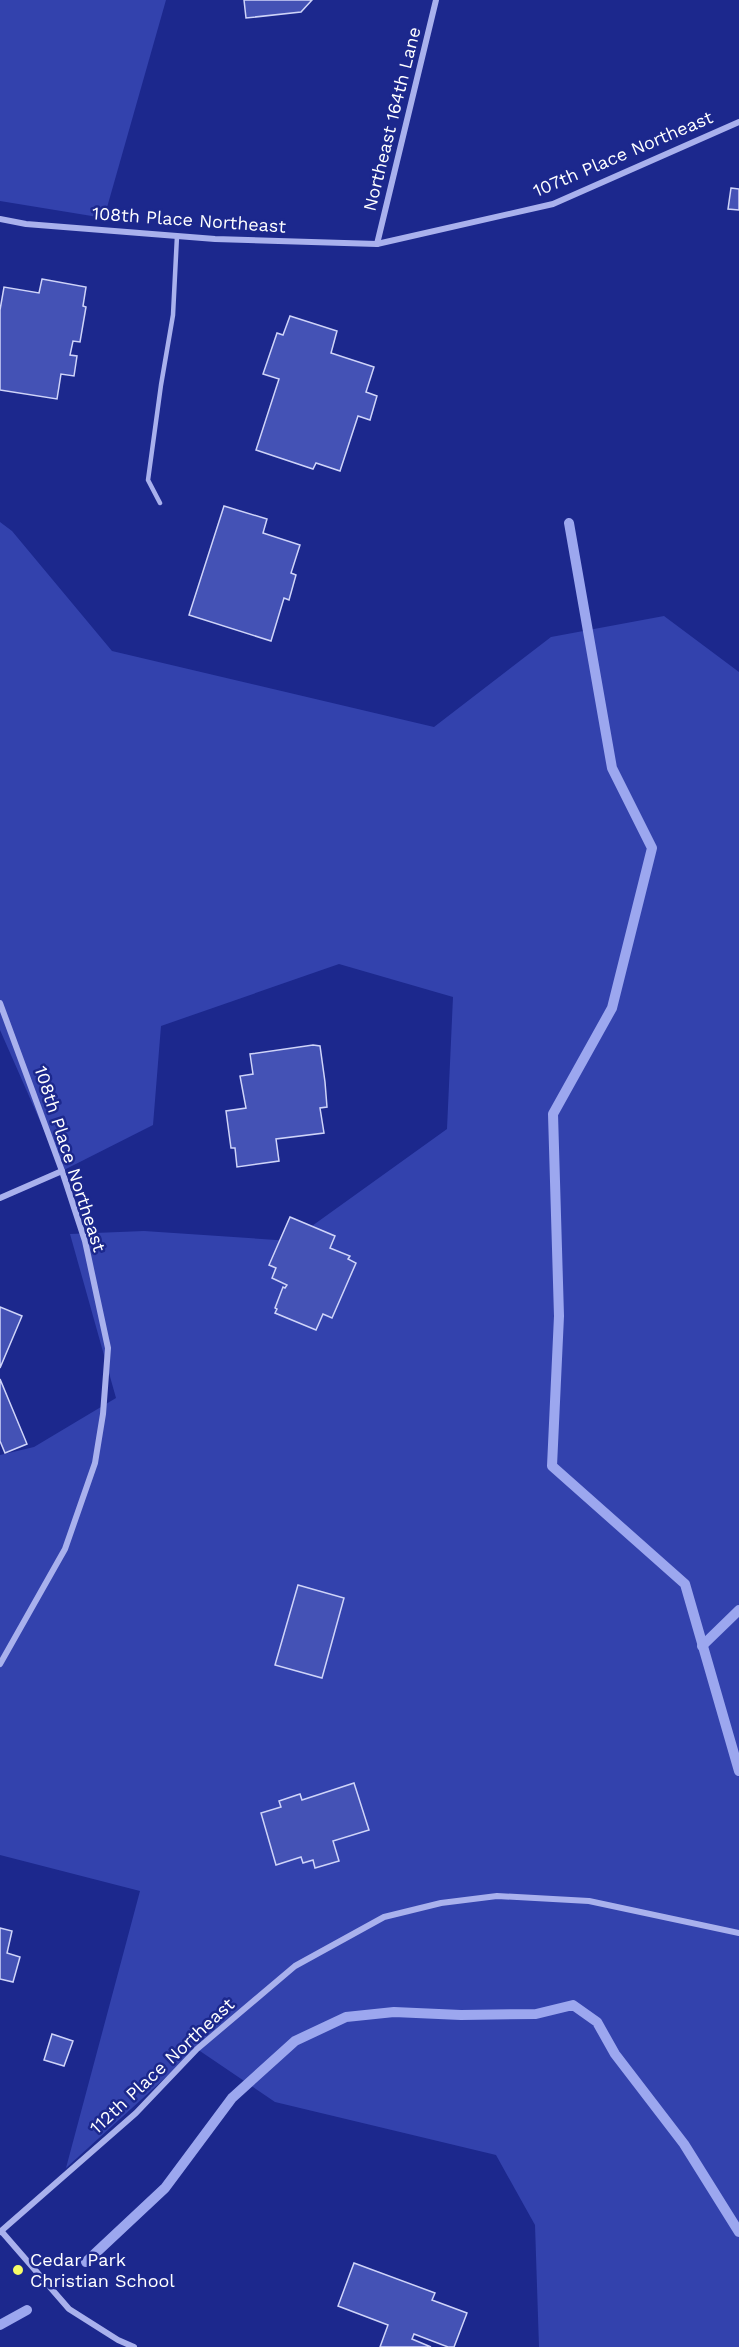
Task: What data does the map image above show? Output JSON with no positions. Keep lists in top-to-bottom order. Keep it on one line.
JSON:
{"streets":{"street":["Northeast 164th Lane","107th Place Northeast","108th Place Northeast","112th Place Northeast"]},"crossings":[["Northeast 164th Lane","107th Place Northeast"],["Northeast 164th Lane","108th Place Northeast"],["107th Place Northeast","108th Place Northeast"]],"places":["Cedar Park Christian School"]}
